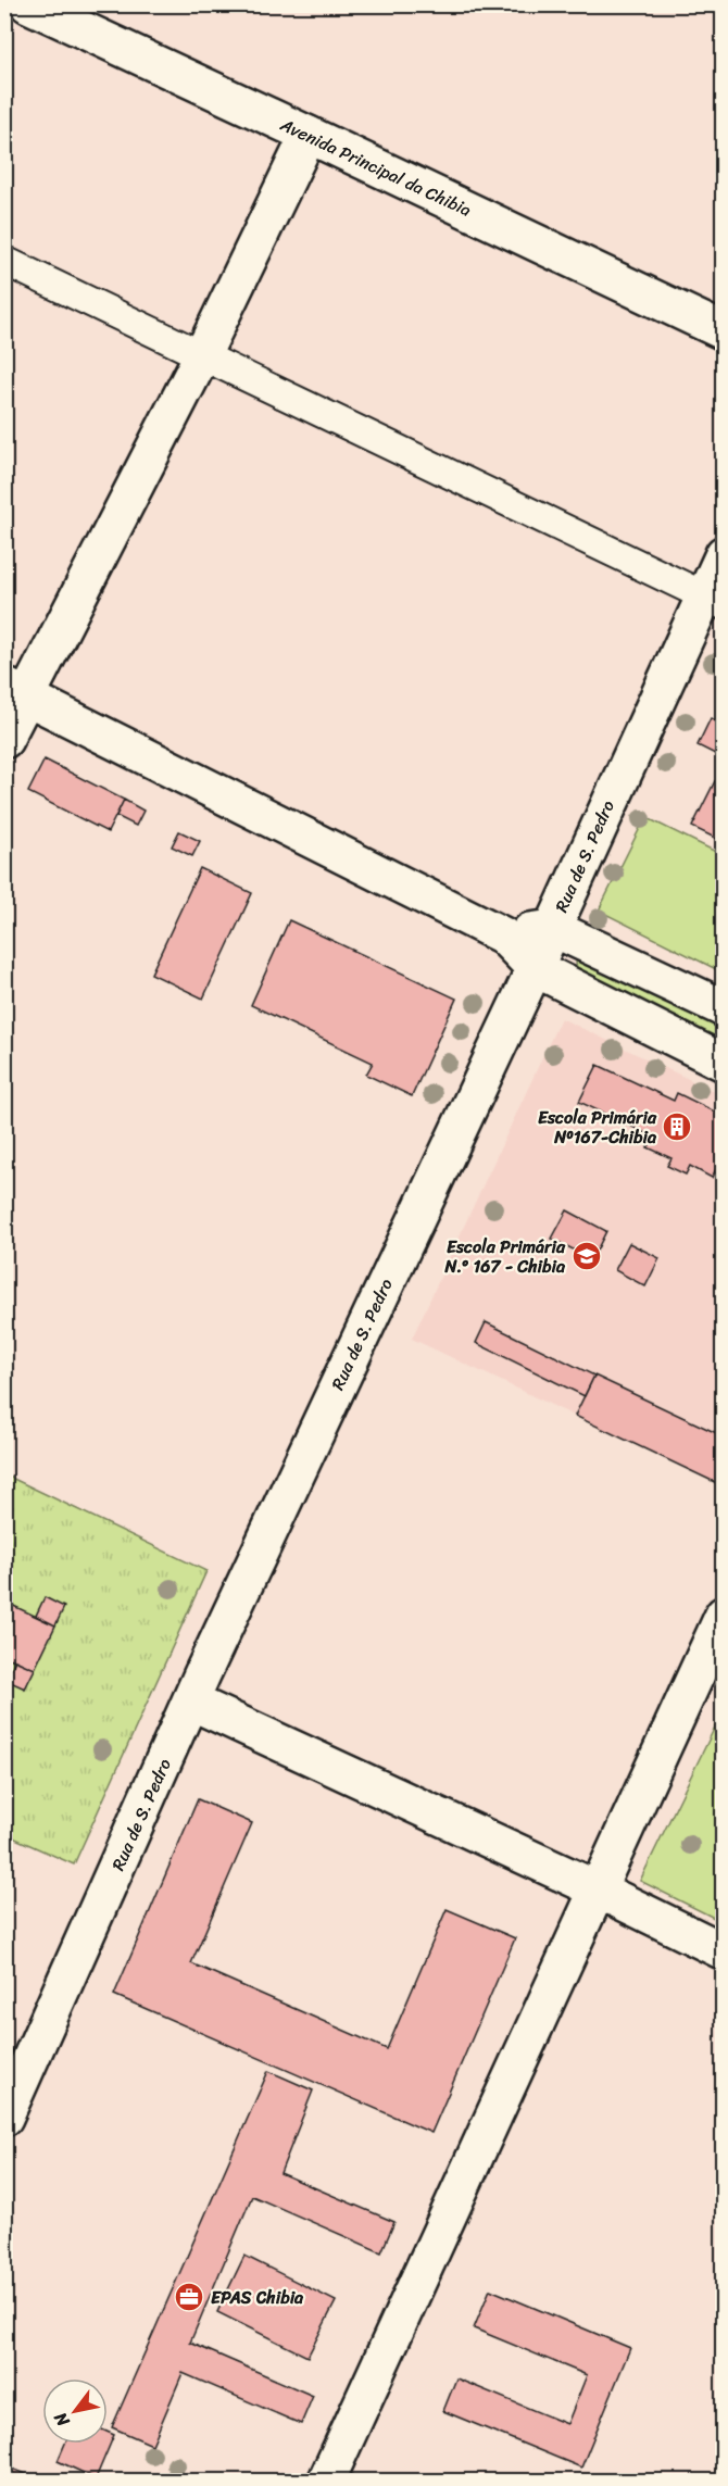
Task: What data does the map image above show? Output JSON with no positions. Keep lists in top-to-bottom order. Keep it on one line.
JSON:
{"streets":{"street":["Avenida Principal da Chibia","Rua de S. Pedro"]},"places":{"building":["Escola Primária N⁰167-Chibia"],"school or university":["Escola Primária N.º 167 - Chibia"],"office":["EPAS Chibia"]},"north":"bottom left"}
